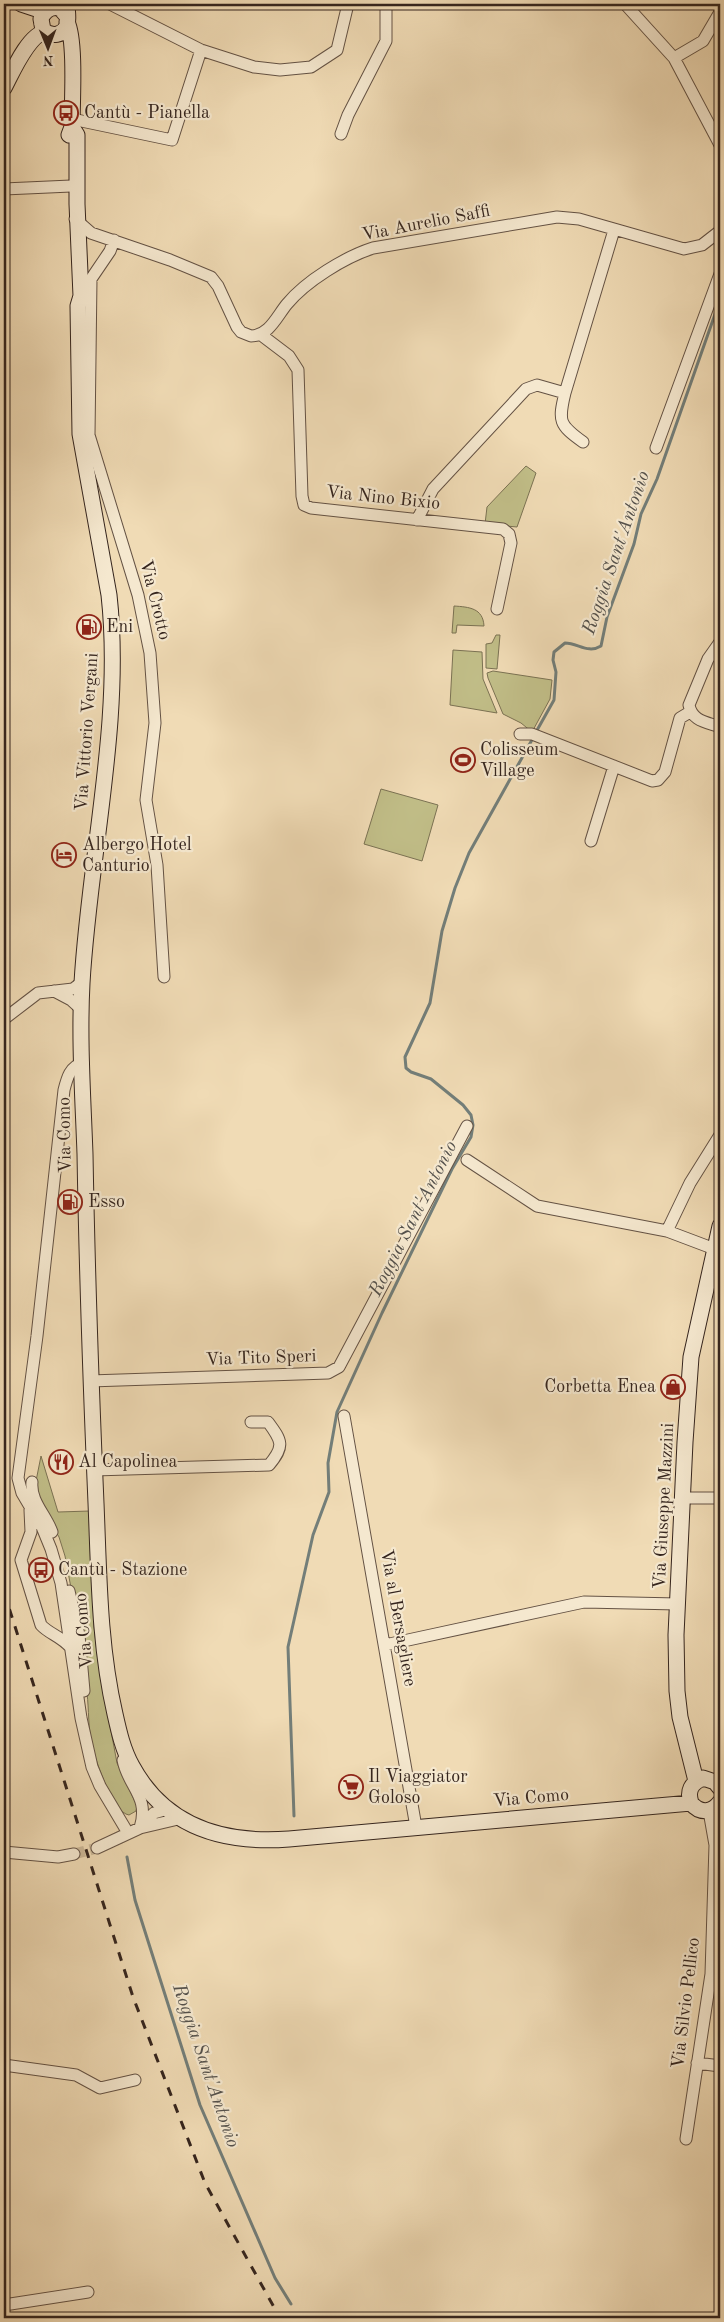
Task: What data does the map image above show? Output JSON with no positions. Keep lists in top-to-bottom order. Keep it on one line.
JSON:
{"streets":{"street":["Via Aurelio Saffi","Via Nino Bixio","Via Crotto","Via Vittorio Vergani","Via Como","Via Tito Speri","Via Giuseppe Mazzini","Via al Bersagliere","Via Silvio Pellico"]},"crossings":[["Via Aurelio Saffi","Via Nino Bixio"],["Via Vittorio Vergani","Via Como"],["Via Como","Via Tito Speri"],["Via Como","Via Giuseppe Mazzini"],["Via Como","Via al Bersagliere"]],"water":["Roggia Sant'Antonio"],"places":{"bus stop":["Cantù - Pianella","Cantù - Stazione"],"fuel station":["Eni","Esso"],"sports":["Colisseum Village"],"hotel":["Albergo Hotel Canturio"],"shop":["Corbetta Enea"],"restaurant":["Al Capolinea"],"supermarket":["Il Viaggiator Goloso"]},"north":"bottom"}
